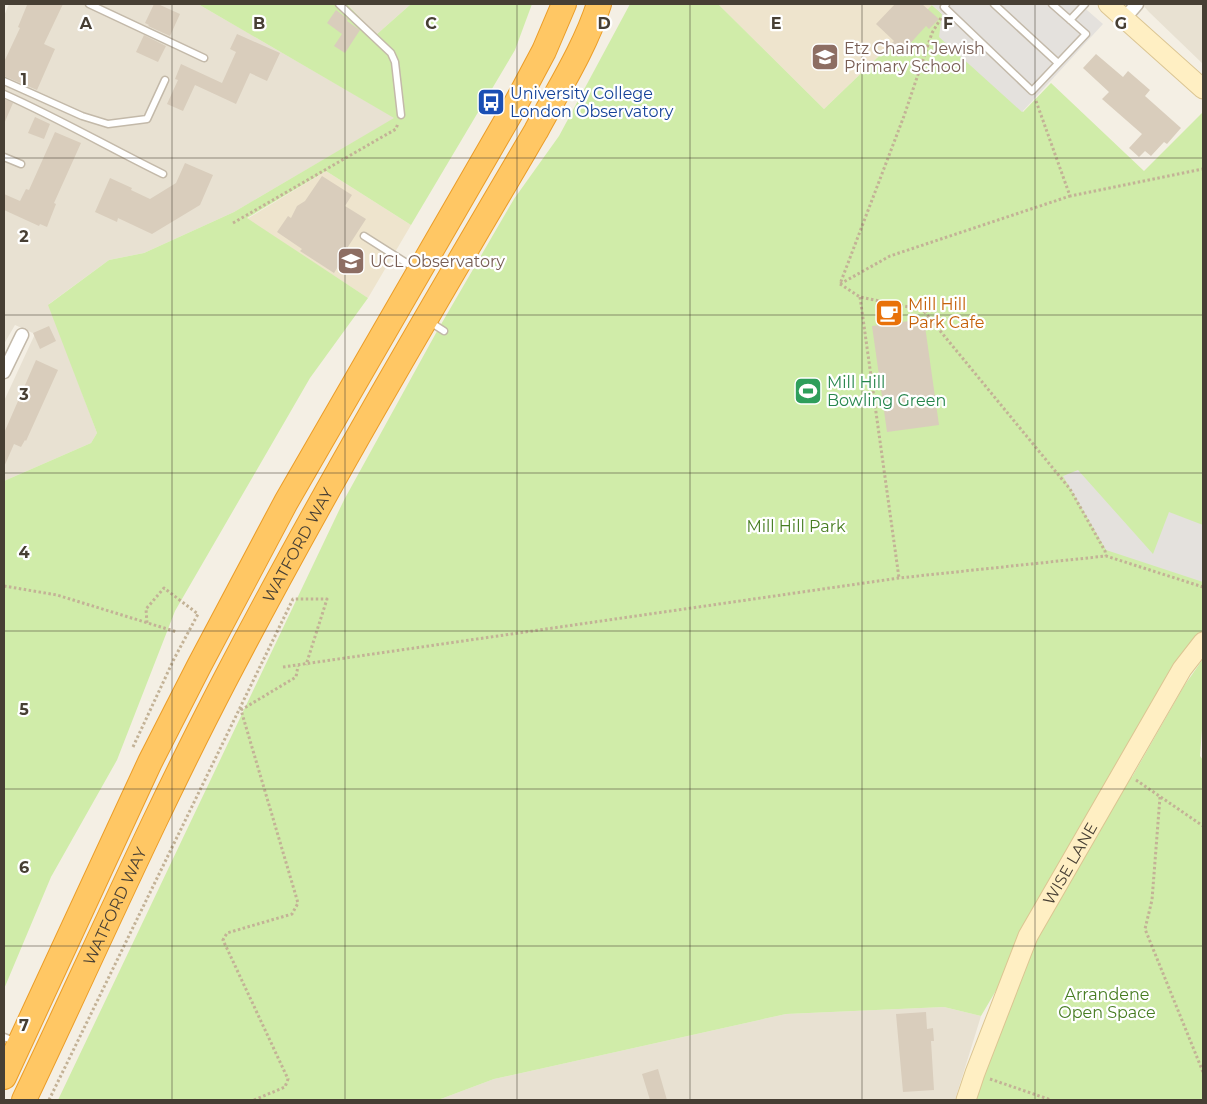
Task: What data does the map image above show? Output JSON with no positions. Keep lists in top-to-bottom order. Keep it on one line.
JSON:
{"streets":{"highway":["WATFORD WAY"],"street":["WISE LANE"]},"parks":["Mill Hill Park","Arrandene Open Space"],"places":{"school or university":["Etz Chaim Jewish Primary School","UCL Observatory"],"bus stop":["University College London Observatory"],"cafe":["Mill Hill Park Cafe"],"sports":["Mill Hill Bowling Green"]},"grid":{"columns":["A","B","C","D","E","F","G"],"rows":["1","2","3","4","5","6","7"]}}
